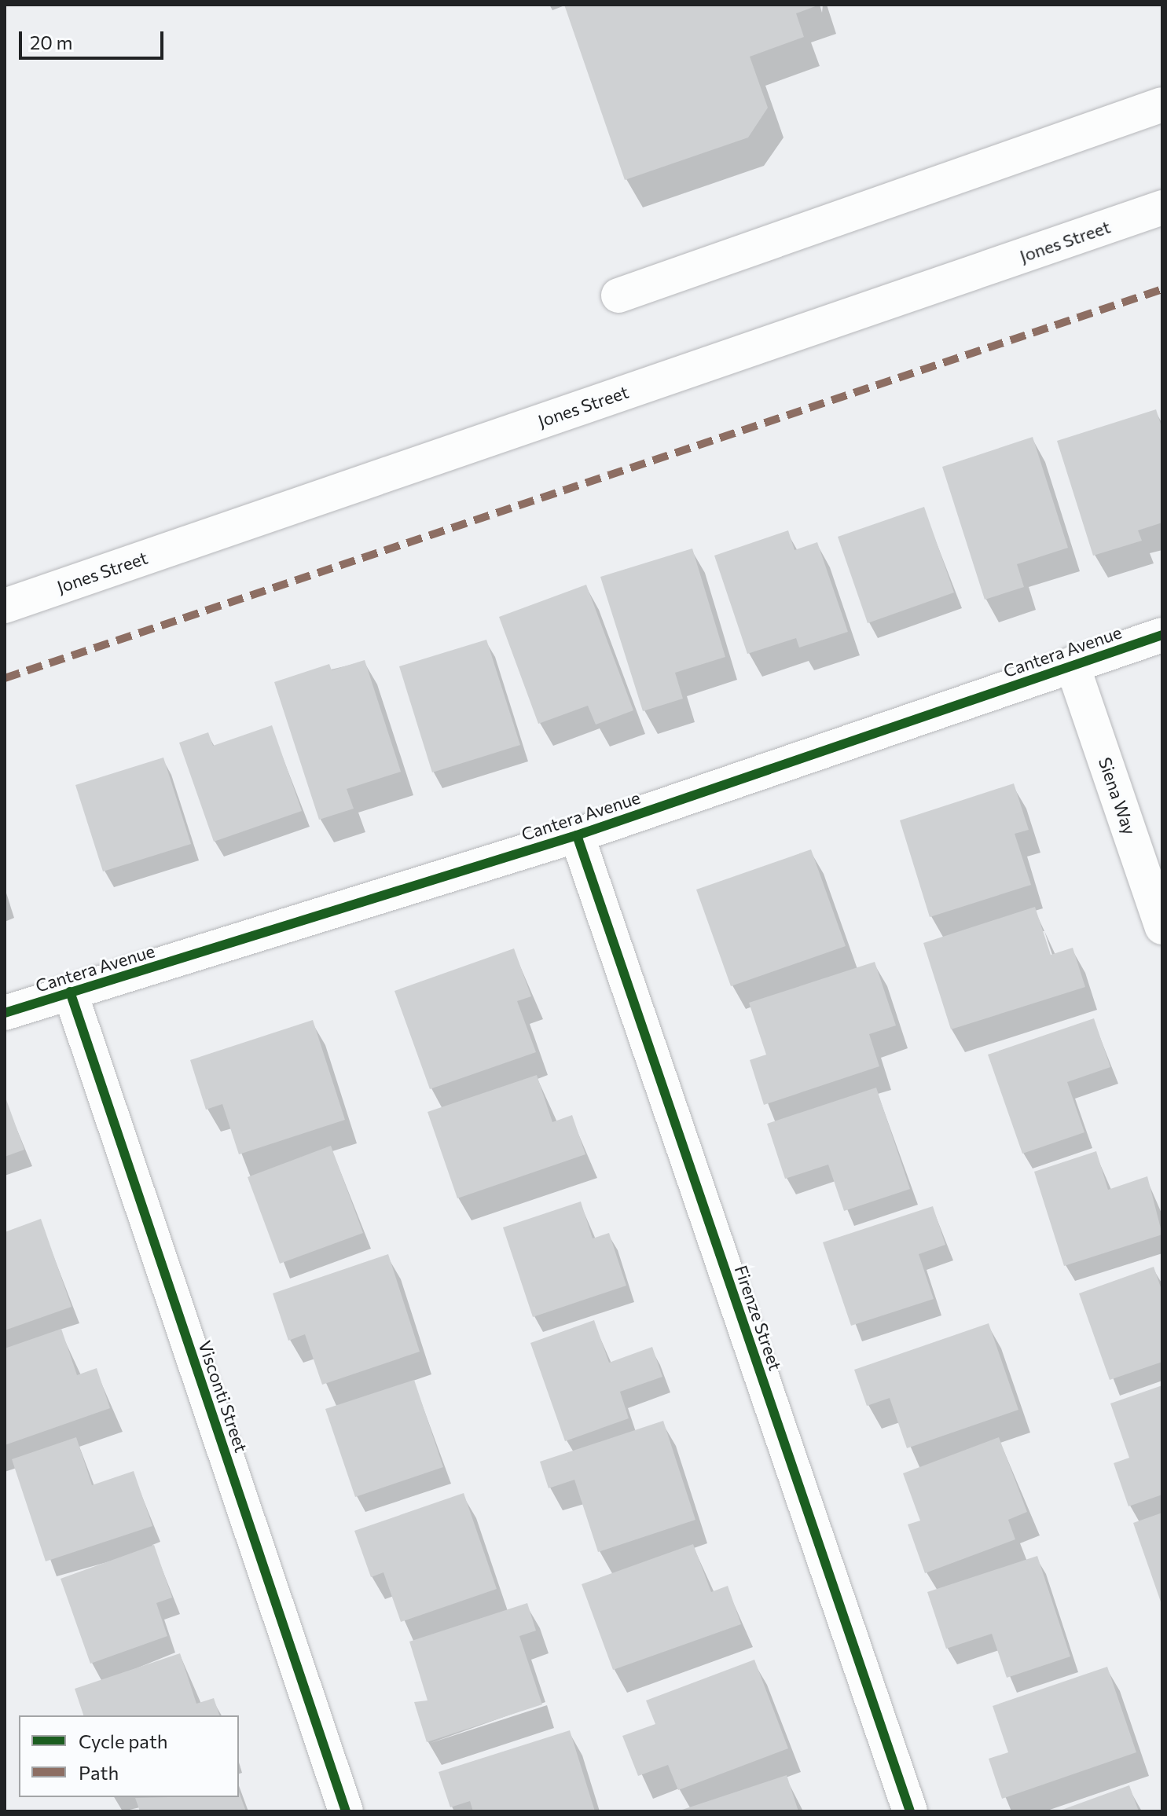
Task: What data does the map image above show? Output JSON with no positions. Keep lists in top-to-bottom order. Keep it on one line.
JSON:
{"streets":{"street":["Jones Street","Cantera Avenue","Siena Way","Firenze Street","Visconti Street"]},"crossings":[["Cantera Avenue","Siena Way"],["Cantera Avenue","Firenze Street"],["Cantera Avenue","Visconti Street"]],"legend":["Cycle path","Path"],"scale_bar":"20 m"}
